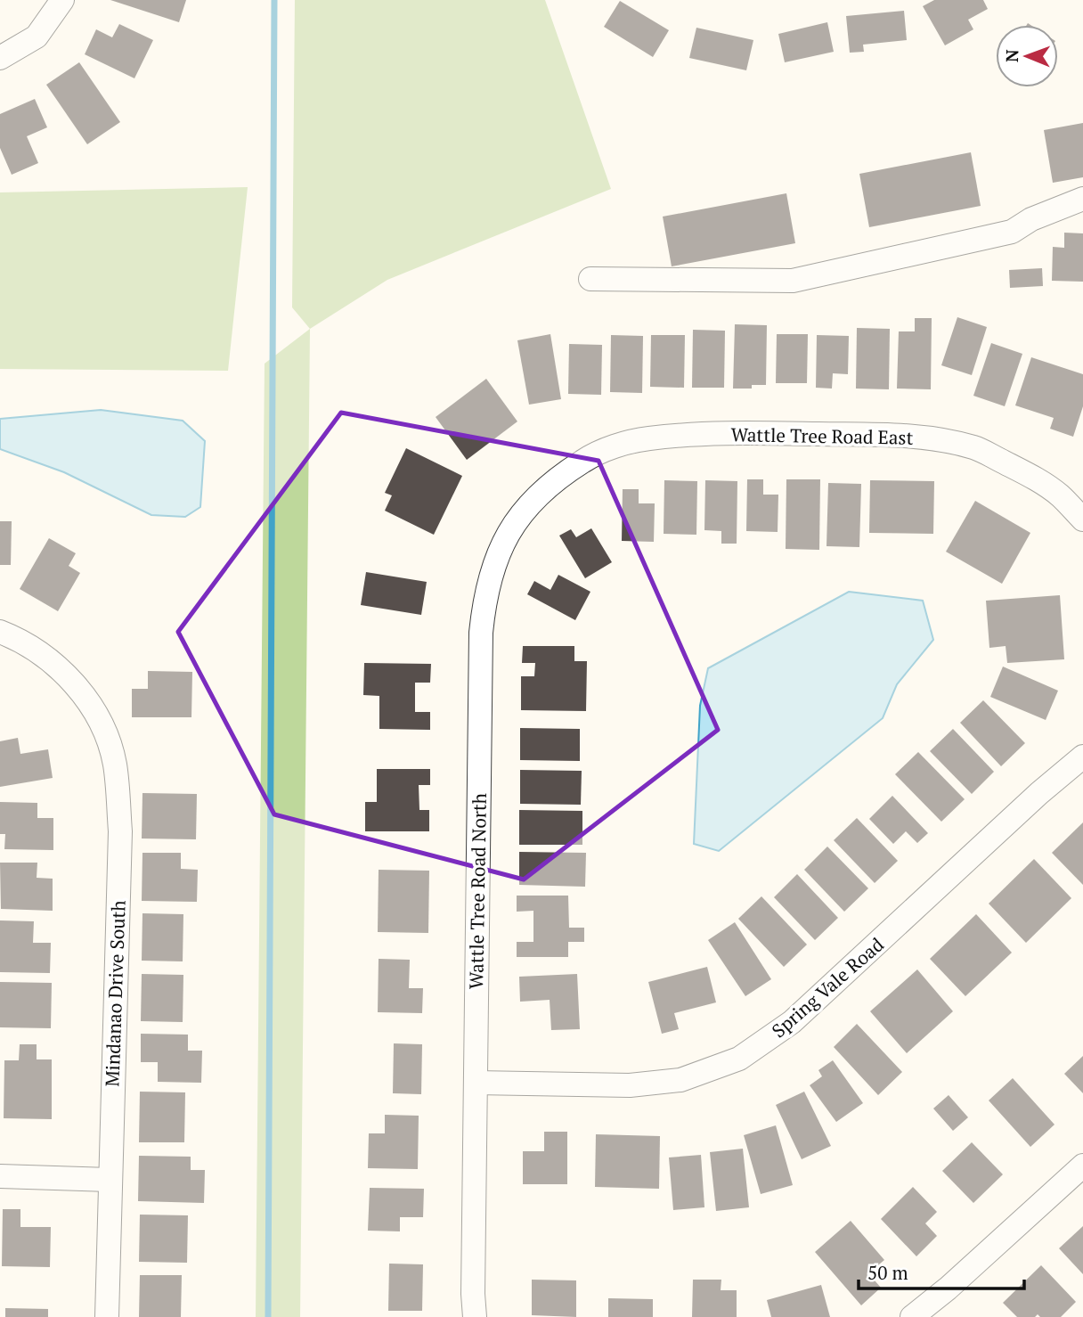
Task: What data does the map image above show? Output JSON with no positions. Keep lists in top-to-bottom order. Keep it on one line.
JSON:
{"streets":{"street":["Wattle Tree Road East","Wattle Tree Road North","Spring Vale Road","Mindanao Drive South"]},"crossings":[["Wattle Tree Road East","Wattle Tree Road North"],["Wattle Tree Road North","Spring Vale Road"]],"scale_bar":"50 m","north":"left"}
